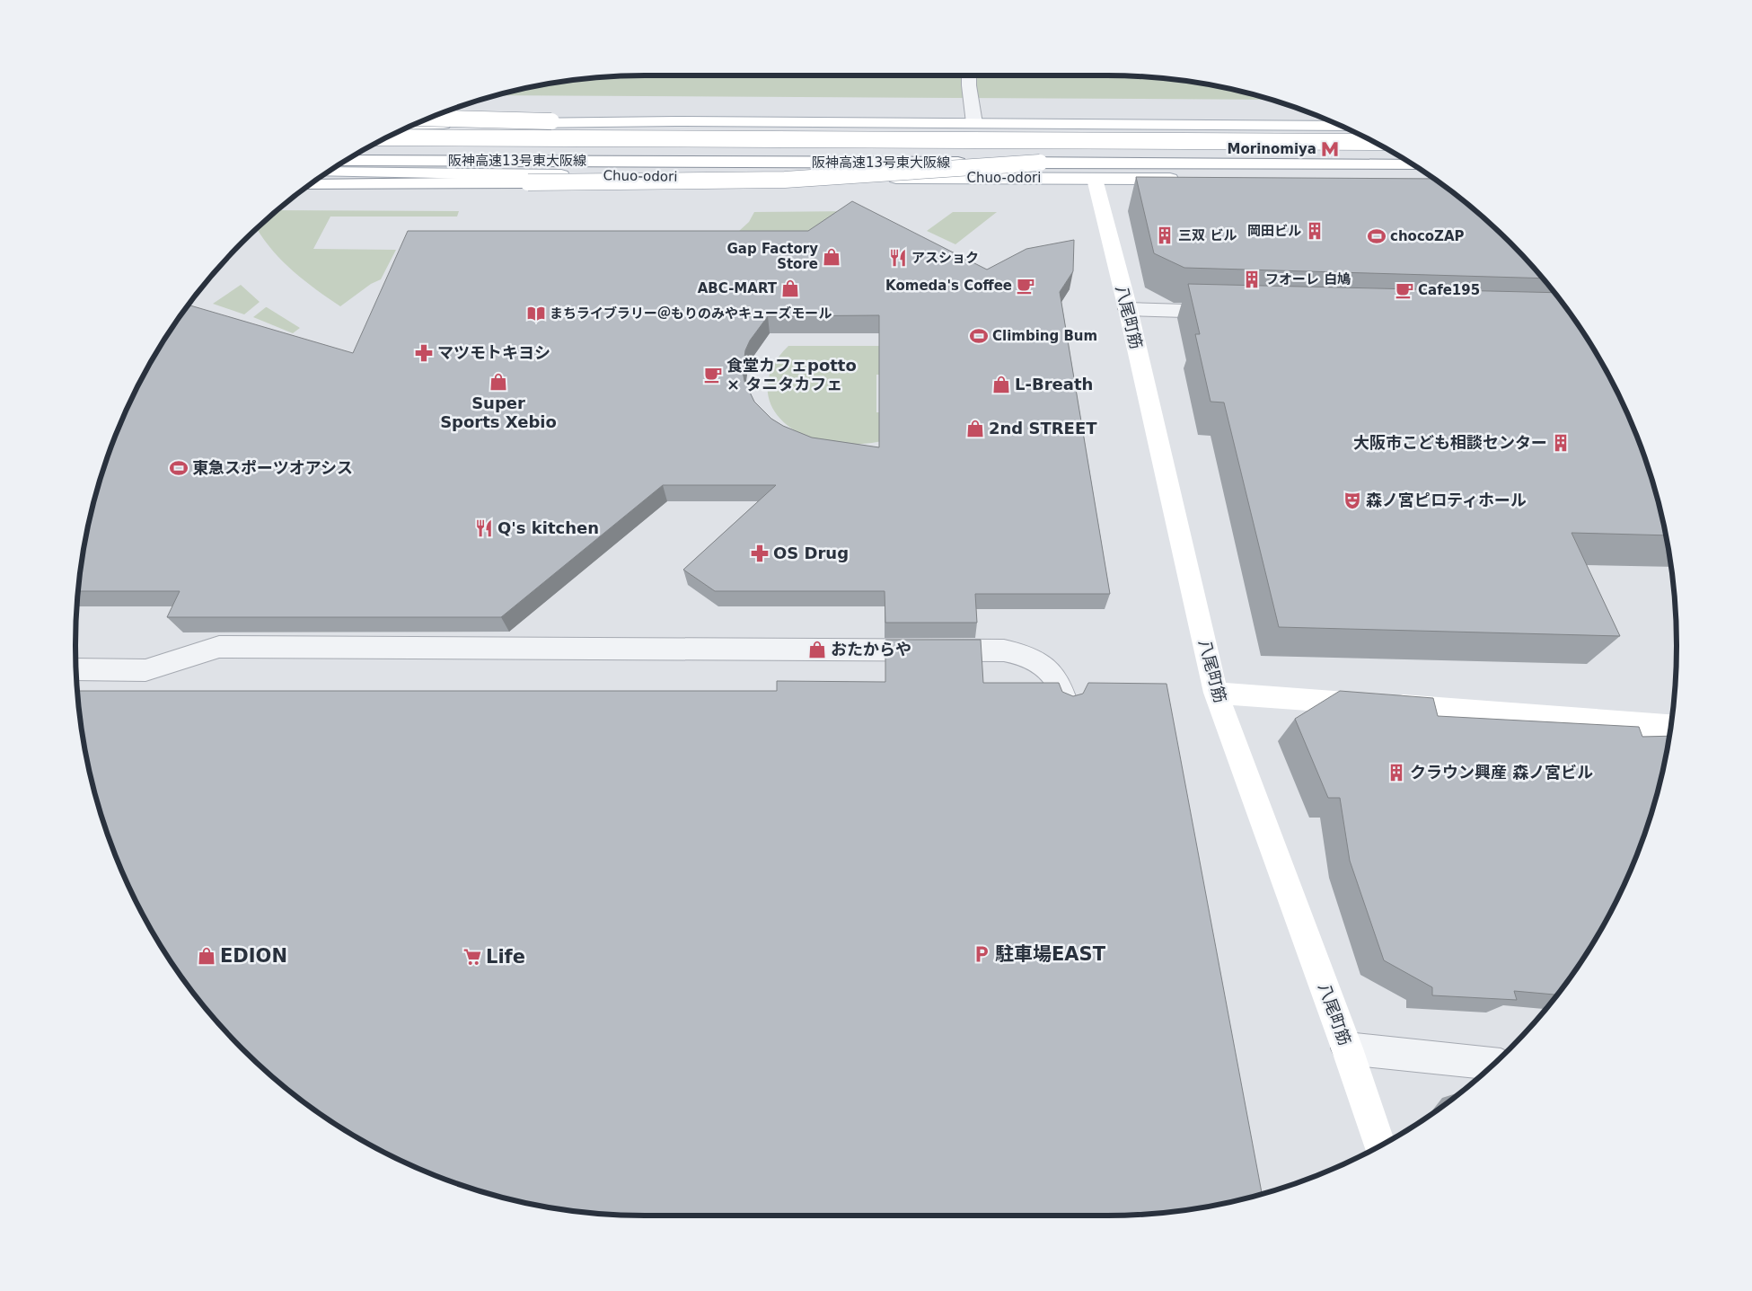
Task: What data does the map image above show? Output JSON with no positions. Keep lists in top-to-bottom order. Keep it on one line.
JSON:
{"streets":{"main road":["阪神高速13号東大阪線","Chuo-odori","八尾町筋"]},"crossings":[["Chuo-odori","八尾町筋"]],"places":{"metro station":["Morinomiya"],"building":["岡田ビル","三双 ビル","フオーレ 白鳩","大阪市こども相談センター","クラウン興産 森ノ宮ビル"],"sports":["chocoZAP","Climbing Bum","東急スポーツオアシス"],"shop":["Gap Factory Store","ABC-MART","Super Sports Xebio","L-Breath","2nd STREET","おたからや","EDION"],"restaurant":["アスショク","Q's kitchen"],"cafe":["Komeda's Coffee","Cafe195","食堂カフェpotto × タニタカフェ"],"library":["まちライブラリー＠もりのみやキューズモール"],"pharmacy":["マツモトキヨシ","OS Drug"],"theatre":["森ノ宮ピロティホール"],"parking":["駐車場EAST"],"supermarket":["Life"]}}
